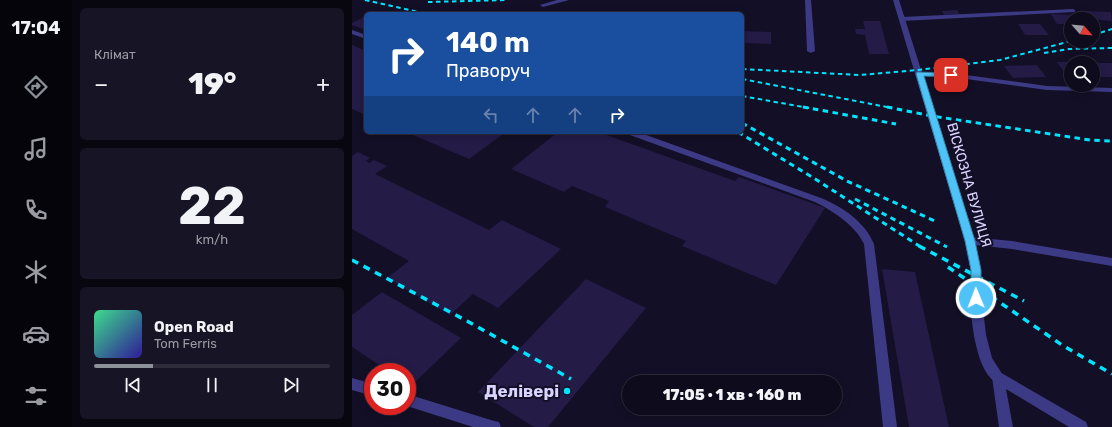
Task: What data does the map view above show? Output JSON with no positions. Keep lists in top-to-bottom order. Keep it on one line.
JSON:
{"streets":{"street":["ВІСКОЗНА ВУЛИЦЯ"]},"places":["Делівері"],"north":"bottom right","page":{"tabs":"17:04","tile":["Клімат",["22","km/h"]],"turn":["140 m","Праворуч"],"heat":["−","19°","+"],"song":["Open Road","Tom Ferris"],"limit":"30","trip":"17:05 · 1 хв · 160 m"}}
